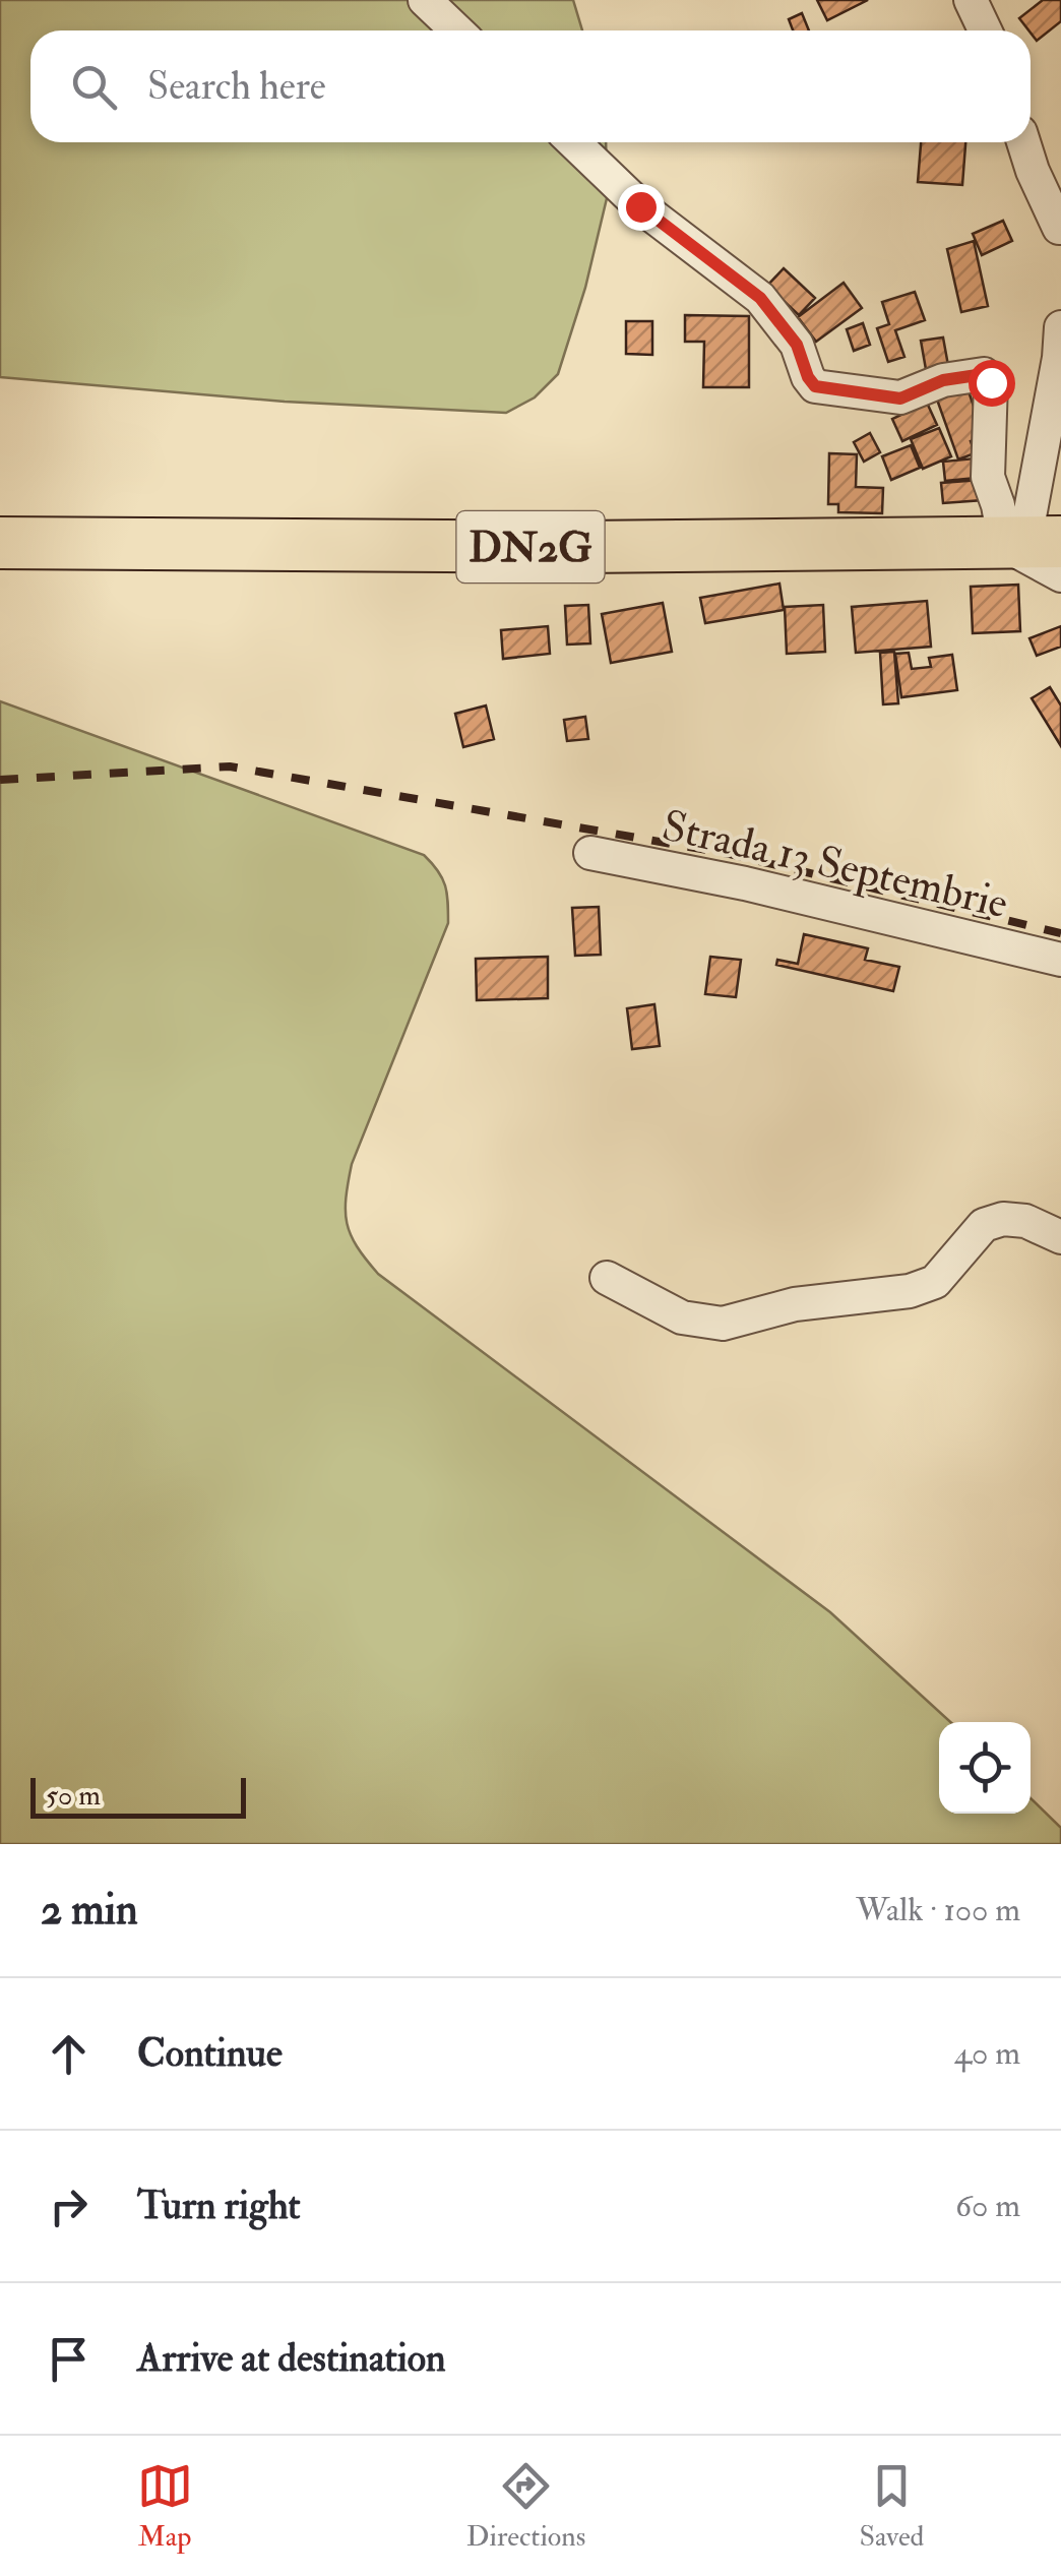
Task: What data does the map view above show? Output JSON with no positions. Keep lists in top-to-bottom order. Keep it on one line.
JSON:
{"streets":{"main road":["DN2G"],"street":["Strada 13 Septembrie"]},"scale_bar":"50 m","page":{"search":"Search here","scale":"50 m","heading":["2 min","Walk · 100 m"],"list":[["Continue","40 m"],["Turn right","60 m"],"Arrive at destination"],"nav":["Map","Directions","Saved"]}}
